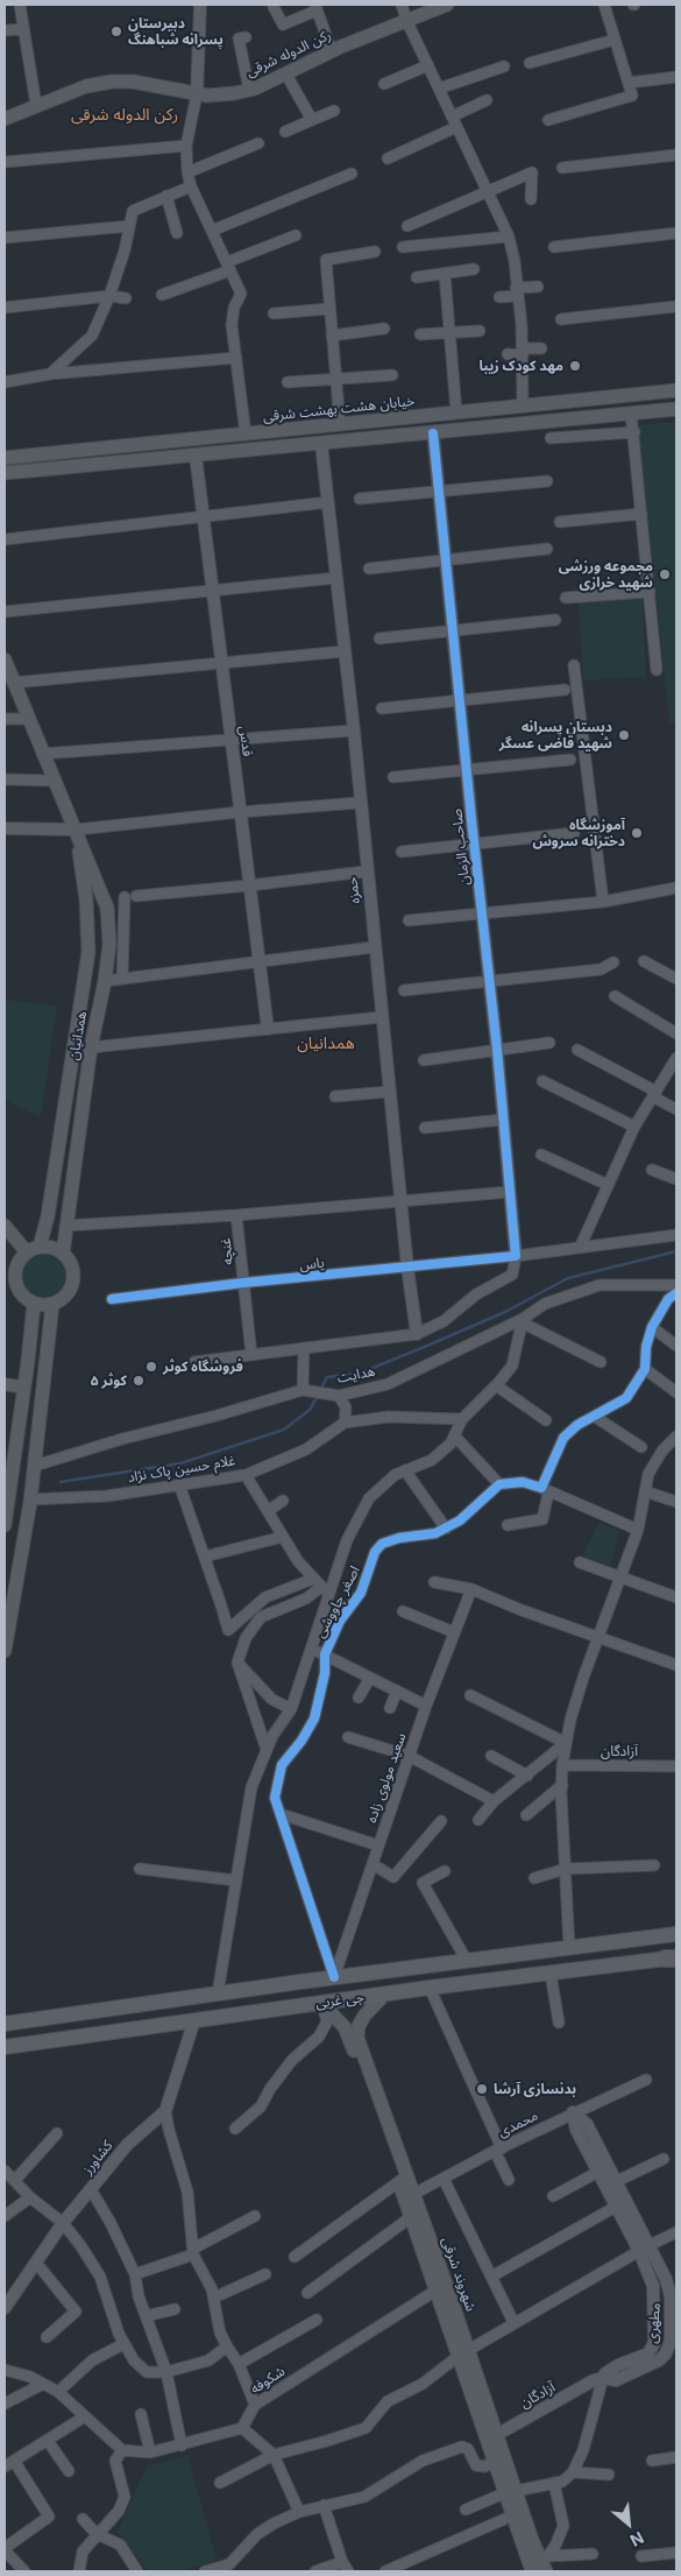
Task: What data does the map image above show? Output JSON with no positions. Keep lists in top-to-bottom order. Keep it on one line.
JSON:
{"streets":{"main road":["رکن الدوله شرقی","خیابان هشت بهشت شرقی","همدانیان","جی غربی","شهروند شرقی"],"street":["قدس","صاحب الزمان","حمزه","غنچه","یاس","هدایت","غلام حسین پاک نژاد","اصغر چاووشی","آزادگان","سعید مولوی زاده","محمدی","کشاورز","مطهری","شکوفه"]},"crossings":[["صاحب الزمان","یاس"],["حمزه","یاس"],["غنچه","یاس"],["اصغر چاووشی","سعید مولوی زاده"],["اصغر چاووشی","جی غربی"],["آزادگان","شهروند شرقی"],["آزادگان","مطهری"],["سعید مولوی زاده","جی غربی"],["جی غربی","کشاورز"],["جی غربی","شهروند شرقی"],["محمدی","شهروند شرقی"],["محمدی","مطهری"],["شهروند شرقی","شکوفه"]],"districts":["رکن الدوله شرقی","همدانیان"],"places":["دبیرستان پسرانه شباهنگ","مهد کودک زیبا","مجموعه ورزشی شهید خرازی","دبستان پسرانه شهید قاضی عسگر","آموزشگاه دخترانه سروش","فروشگاه کوثر","کوثر ۵","بدنسازی آرشا"],"north":"bottom right"}
